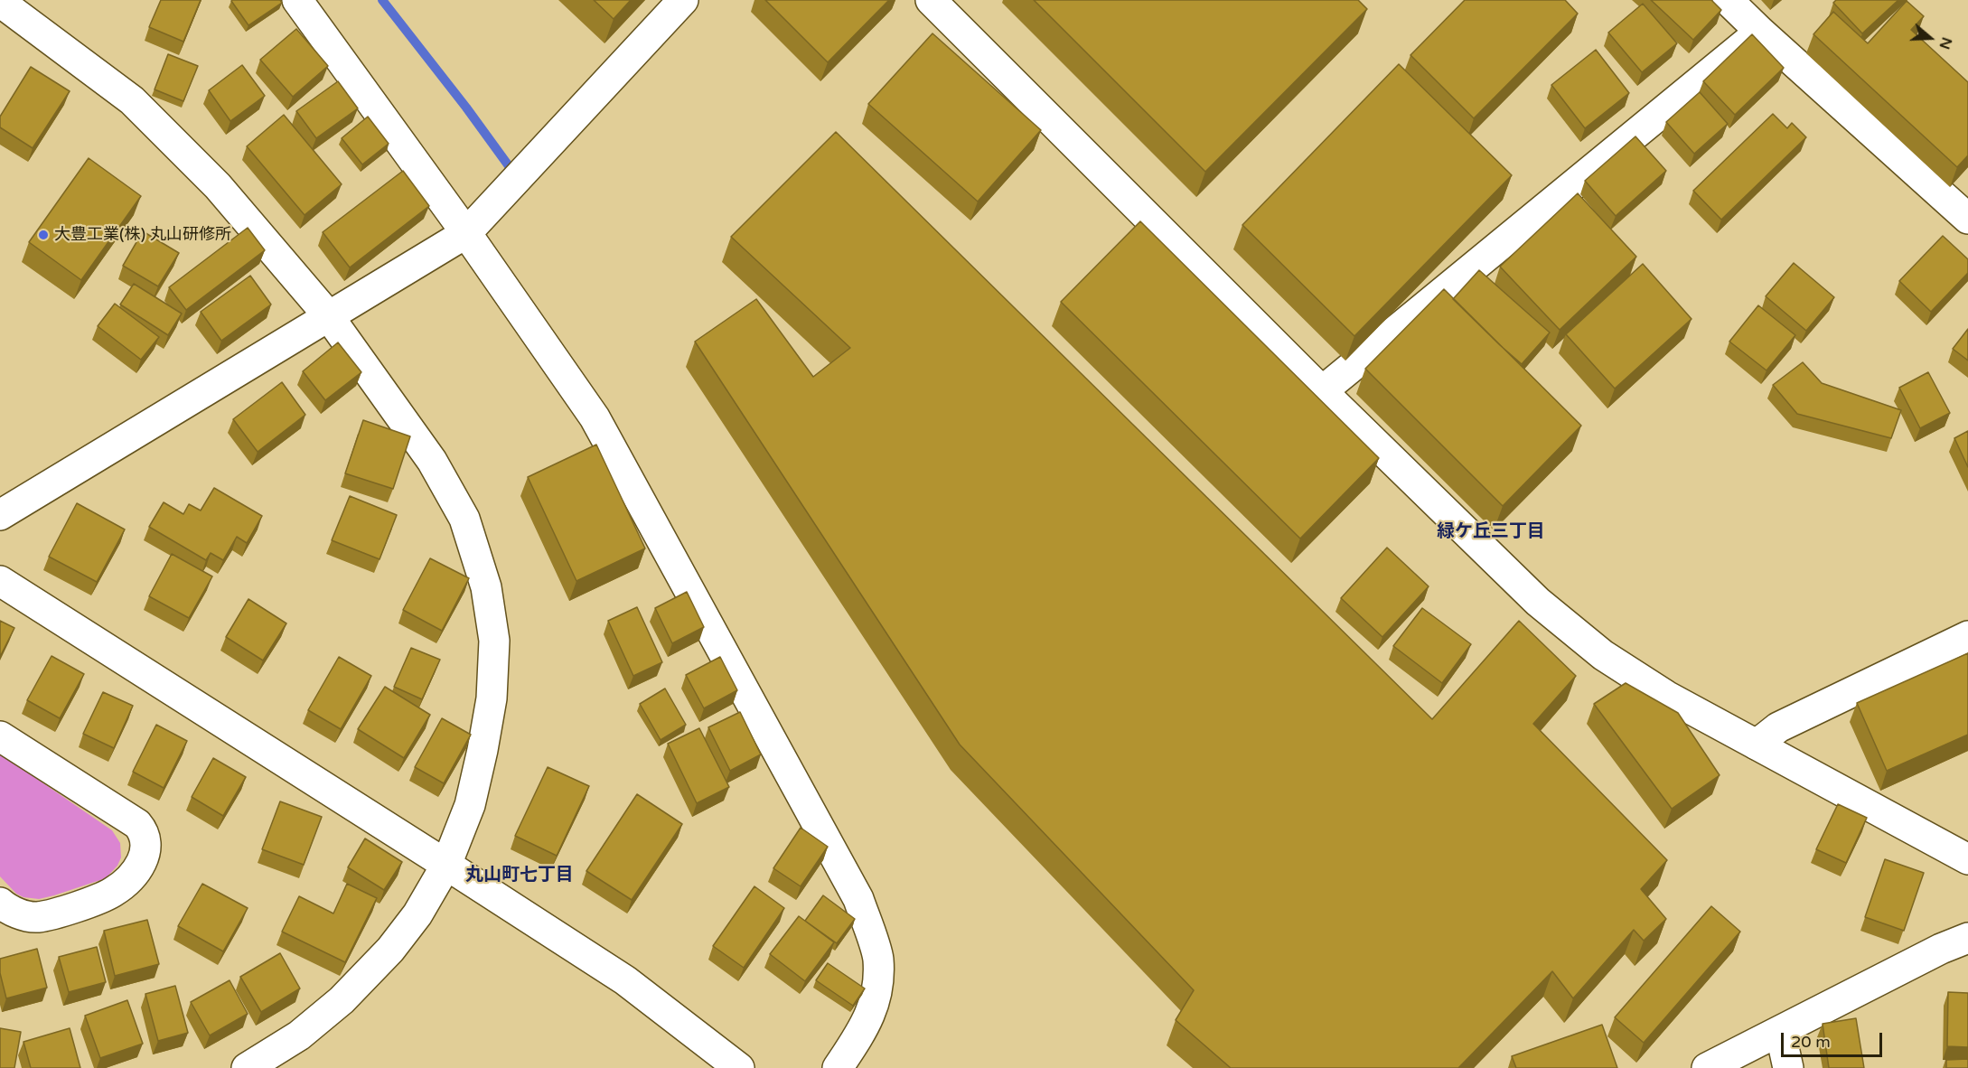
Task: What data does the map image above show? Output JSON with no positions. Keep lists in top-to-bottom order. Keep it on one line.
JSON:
{"districts":["緑ケ丘三丁目","丸山町七丁目"],"places":["大豊工業(株) 丸山研修所"],"scale_bar":"20 m","north":"right"}
